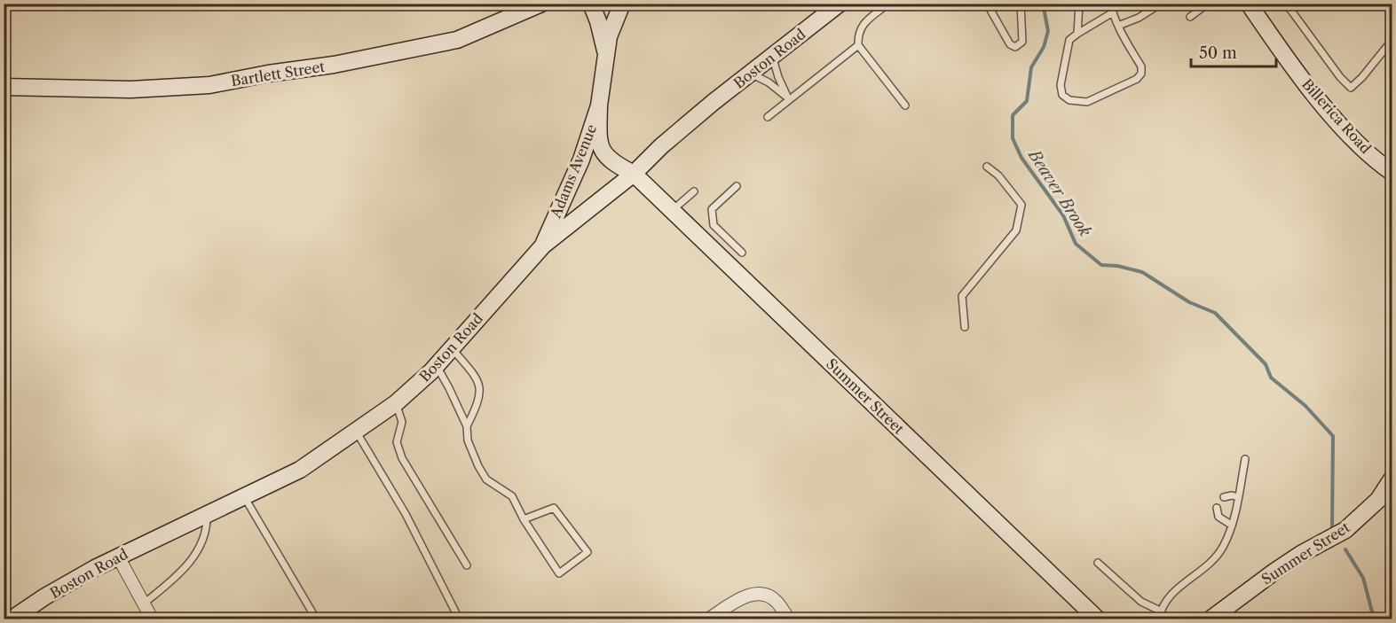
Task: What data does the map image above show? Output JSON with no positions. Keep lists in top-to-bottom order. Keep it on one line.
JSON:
{"streets":{"main road":["Boston Road","Bartlett Street","Billerica Road","Adams Avenue","Summer Street"]},"crossings":[["Boston Road","Adams Avenue"],["Boston Road","Summer Street"]],"water":["Beaver Brook"],"scale_bar":"50 m"}
